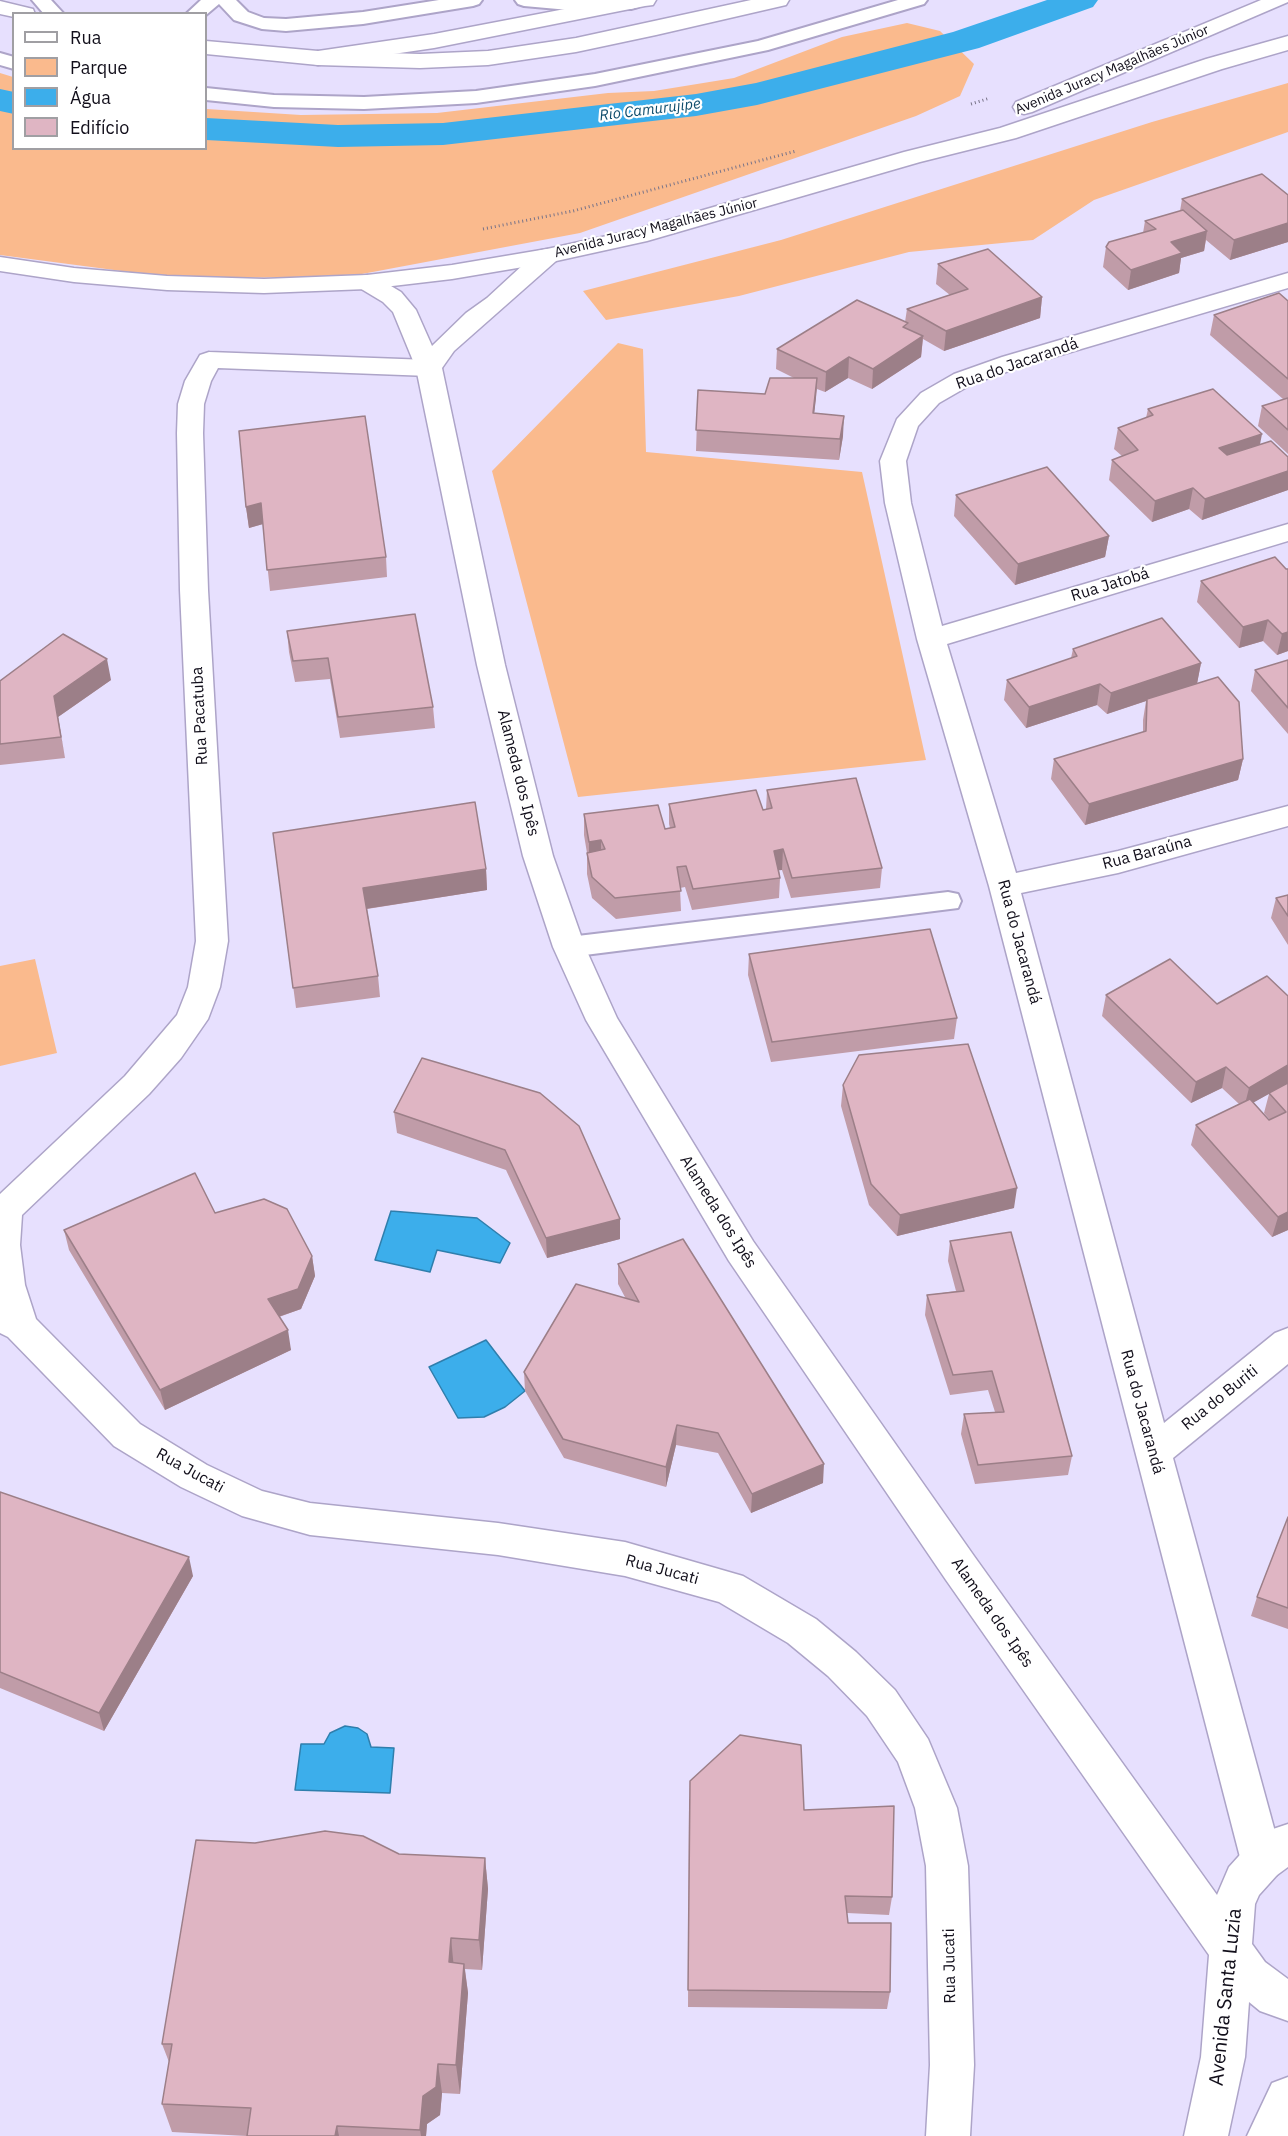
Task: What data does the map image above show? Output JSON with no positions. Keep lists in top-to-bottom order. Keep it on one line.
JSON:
{"streets":{"street":["Avenida Juracy Magalhães Júnior","Rua do Jacarandá","Rua Jatobá","Rua Pacatuba","Alameda dos Ipês","Rua Baraúna","Rua do Buriti","Rua Jucati","Avenida Santa Luzia"]},"crossings":[["Avenida Juracy Magalhães Júnior","Alameda dos Ipês"],["Rua do Jacarandá","Rua Jatobá"],["Rua do Jacarandá","Rua Baraúna"],["Rua do Jacarandá","Rua do Buriti"],["Rua do Jacarandá","Avenida Santa Luzia"],["Rua Pacatuba","Alameda dos Ipês"],["Rua Pacatuba","Rua Jucati"],["Alameda dos Ipês","Avenida Santa Luzia"]],"water":["Rio Camurujipe"],"legend":["Rua","Parque","Água","Edifício"]}
